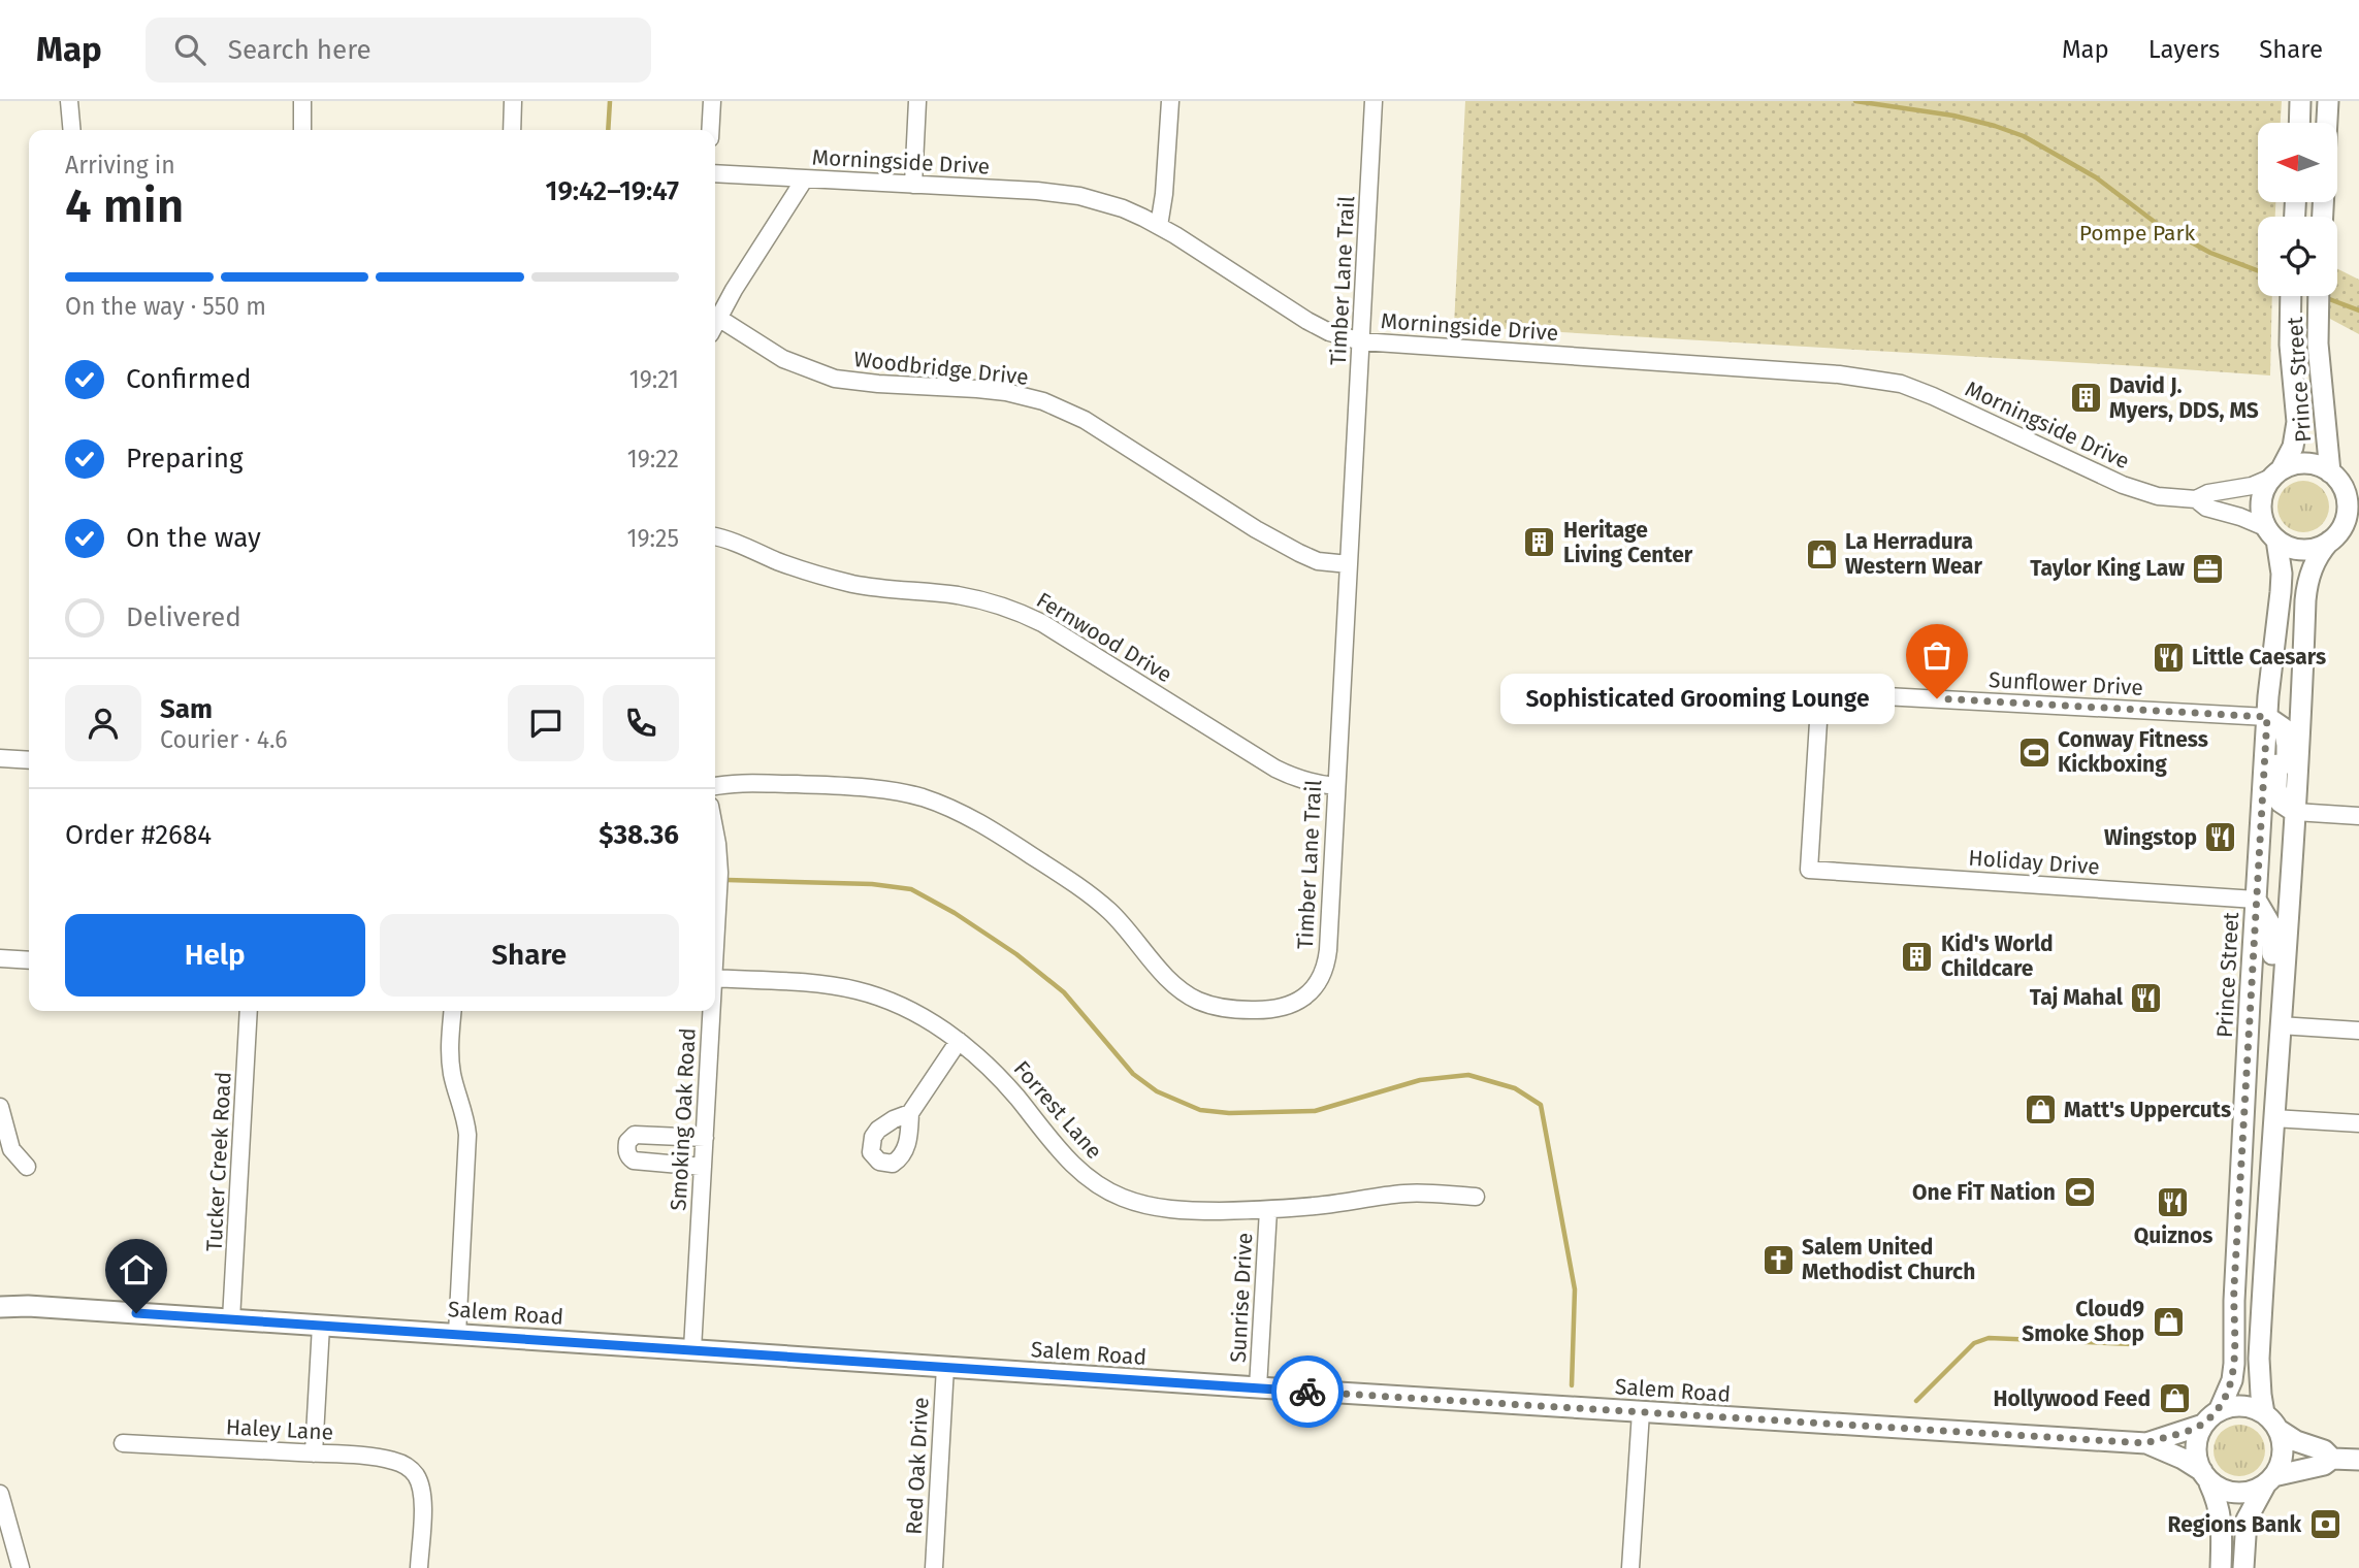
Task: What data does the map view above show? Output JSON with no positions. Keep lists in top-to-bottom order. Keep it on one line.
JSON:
{"streets":{"main road":["Prince Street","Salem Road"],"street":["Morningside Drive","Timber Lane Trail","Woodbridge Drive","Fernwood Drive","Sunflower Drive","Holiday Drive","Forrest Lane","Smoking Oak Road","Tucker Creek Road","Sunrise Drive","Haley Lane","Red Oak Drive"]},"crossings":[["Morningside Drive","Timber Lane Trail"],["Morningside Drive","Prince Street"],["Timber Lane Trail","Woodbridge Drive"],["Timber Lane Trail","Fernwood Drive"],["Prince Street","Sunflower Drive"],["Prince Street","Holiday Drive"],["Prince Street","Salem Road"],["Sunflower Drive","Holiday Drive"],["Forrest Lane","Sunrise Drive"],["Smoking Oak Road","Salem Road"],["Tucker Creek Road","Salem Road"],["Sunrise Drive","Salem Road"],["Salem Road","Red Oak Drive"]],"parks":["Pompe Park"],"places":{"building":["David J. Myers, DDS, MS","Heritage Living Center","Kid's World Childcare"],"shop":["La Herradura Western Wear","Matt's Uppercuts","Cloud9 Smoke Shop","Hollywood Feed"],"office":["Taylor King Law"],"restaurant":["Little Caesars","Wingstop","Taj Mahal","Quiznos"],"other":["Sophisticated Grooming Lounge"],"sports":["Conway Fitness Kickboxing","One FiT Nation"],"church":["Salem United Methodist Church"],"bank":["Regions Bank"]},"north":"left","page":{"header":"Map","search":"Search here","nav":["Map","Layers","Share"],"heading":["4 min","Arriving in","19:42–19:47"],"panel":["Sam","Courier · 4.6","Order #2684","$38.36"],"bar":"On the way · 550 m","list":[["Confirmed","19:21"],["Preparing","19:22"],["On the way","19:25"],"Delivered"],"bubble":"Sophisticated Grooming Lounge","buttons":["Help","Share"]}}
